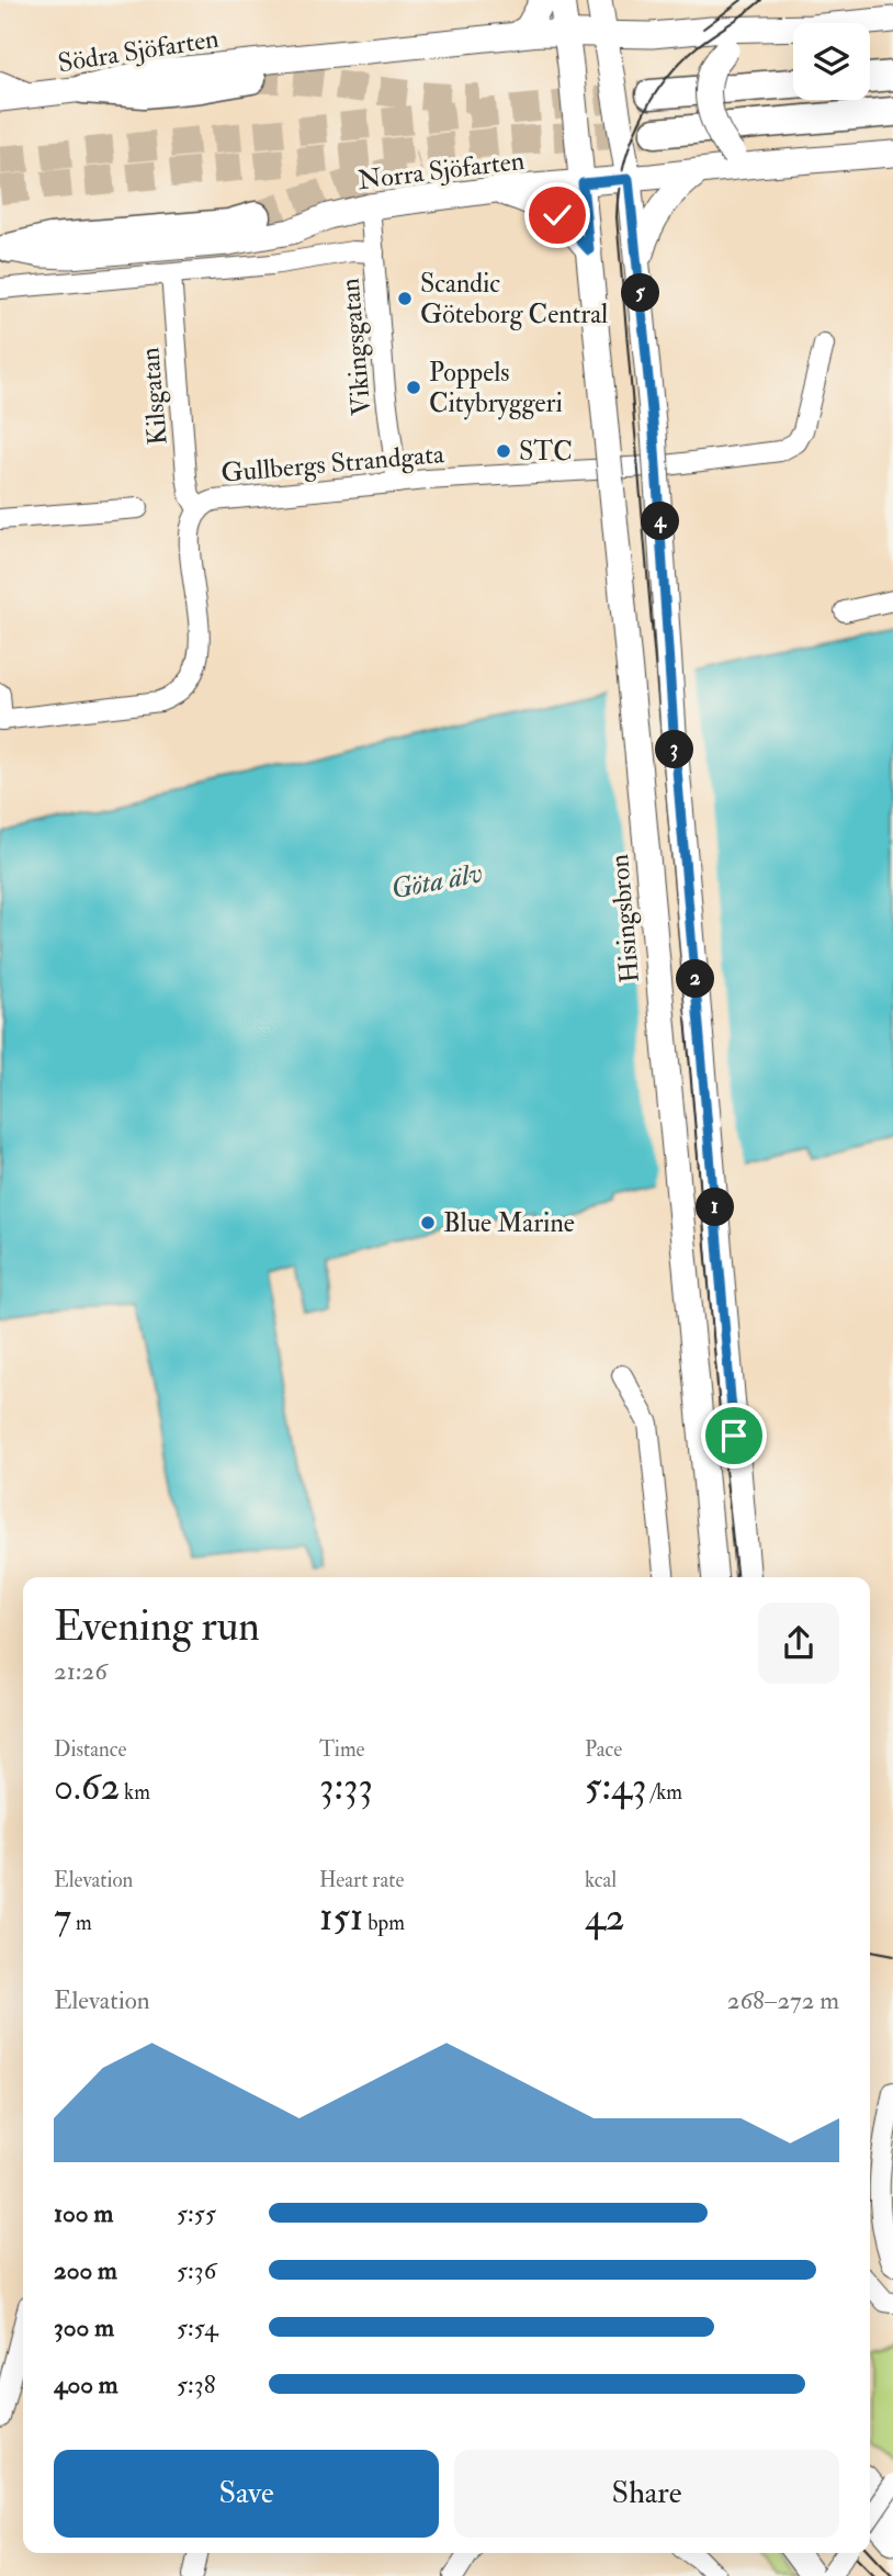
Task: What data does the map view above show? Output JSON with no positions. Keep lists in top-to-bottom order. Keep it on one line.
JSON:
{"streets":{"main road":["Södra Sjöfarten","Norra Sjöfarten","Hisingsbron"],"street":["Vikingsgatan","Kilsgatan","Gullbergs Strandgata"]},"crossings":[["Södra Sjöfarten","Norra Sjöfarten"],["Södra Sjöfarten","Hisingsbron"],["Norra Sjöfarten","Vikingsgatan"],["Norra Sjöfarten","Hisingsbron"],["Vikingsgatan","Gullbergs Strandgata"],["Kilsgatan","Gullbergs Strandgata"]],"water":["Göta älv"],"places":["Scandic Göteborg Central","Poppels Citybryggeri","STC","Blue Marine"],"page":{"pins":["5","4","3","2","1"],"heading":["Evening run","21:26"],"stats":[["Distance","0.62 km"],["Time","3:33"],["Pace","5:43 /km"],["Elevation","7 m"],["Heart rate","151 bpm"],["kcal","42"]],"chart":["Elevation","268–272 m"],"list":[{"name":"100 m","note":"5:55"},{"name":"200 m","note":"5:36"},{"name":"300 m","note":"5:54"},{"name":"400 m","note":"5:38"}],"buttons":["Save","Share"]}}
